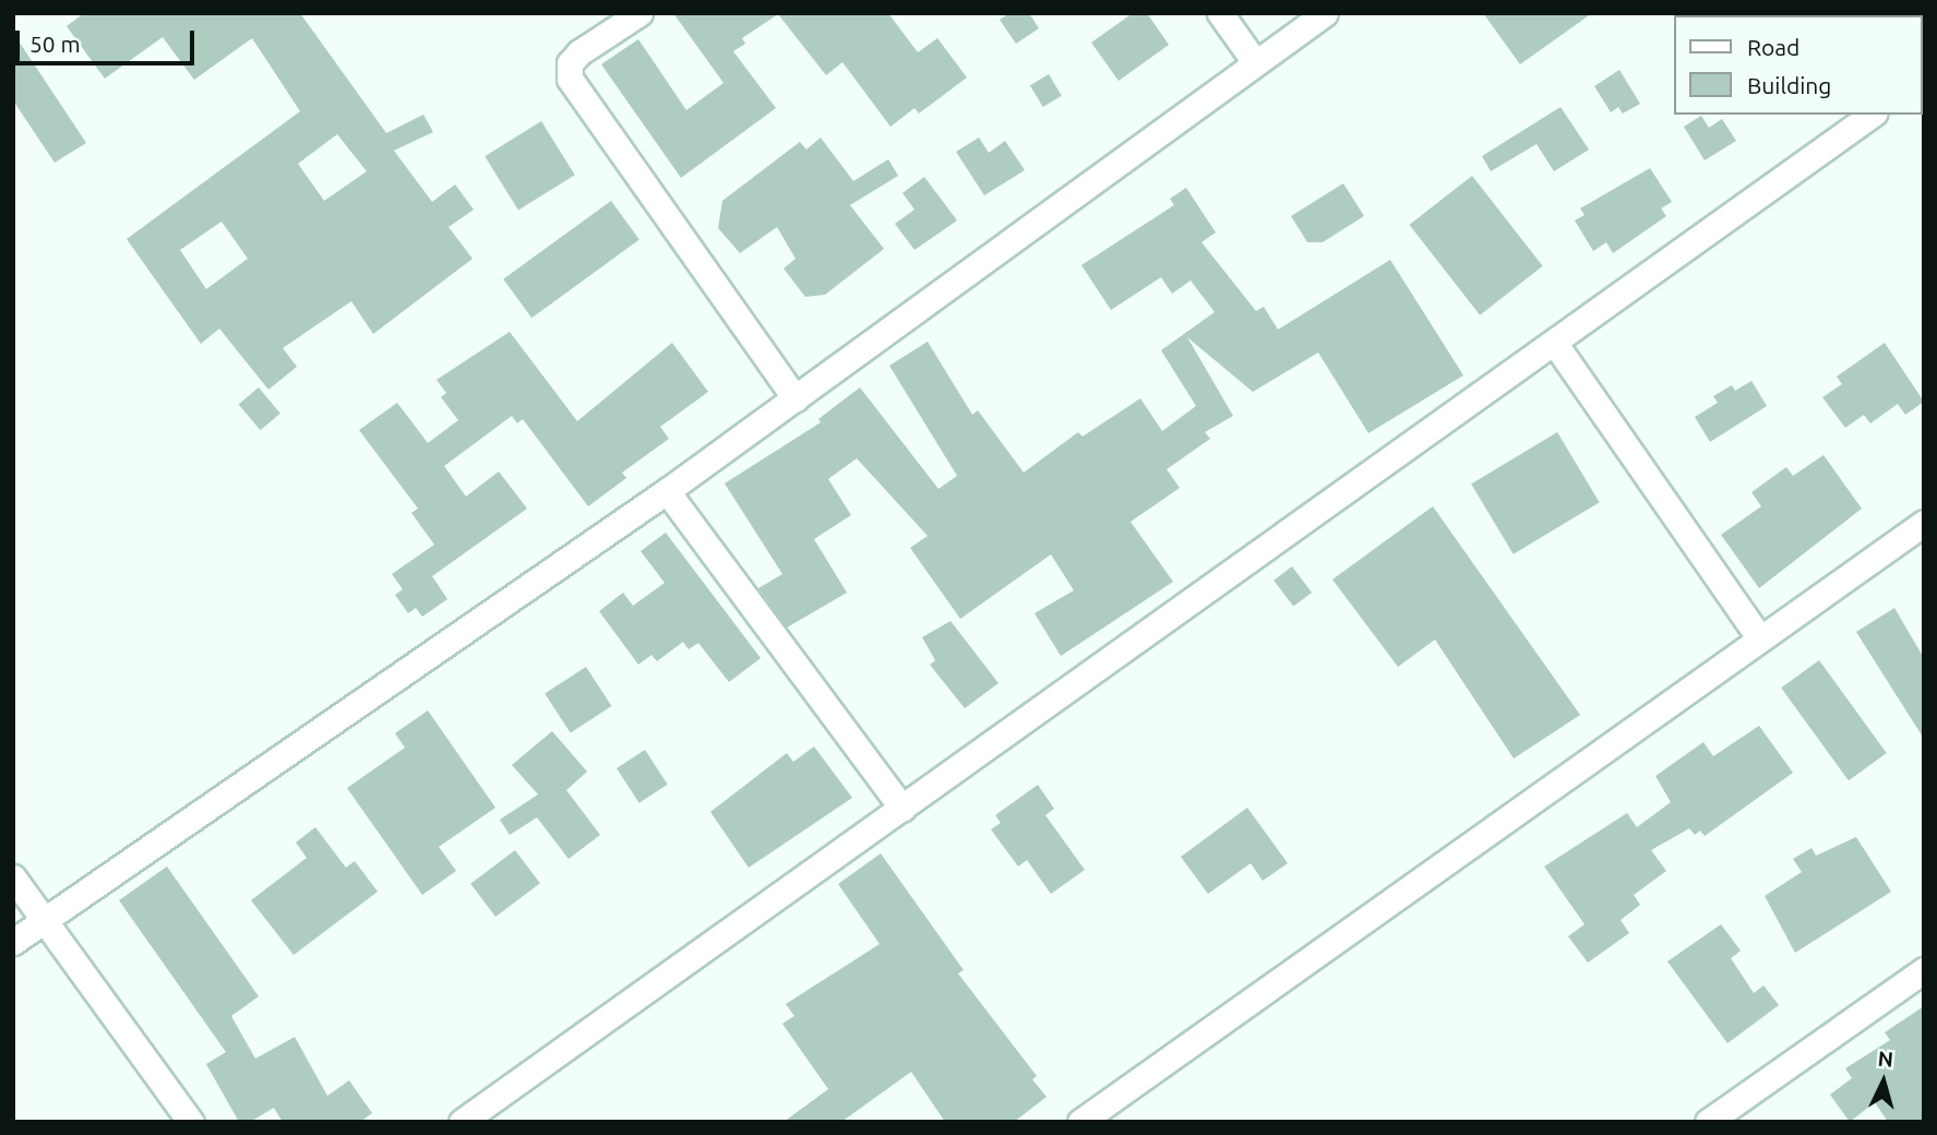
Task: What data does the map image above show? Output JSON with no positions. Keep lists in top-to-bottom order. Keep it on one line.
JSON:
{"legend":["Road","Building"],"scale_bar":"50 m","north":"top"}
